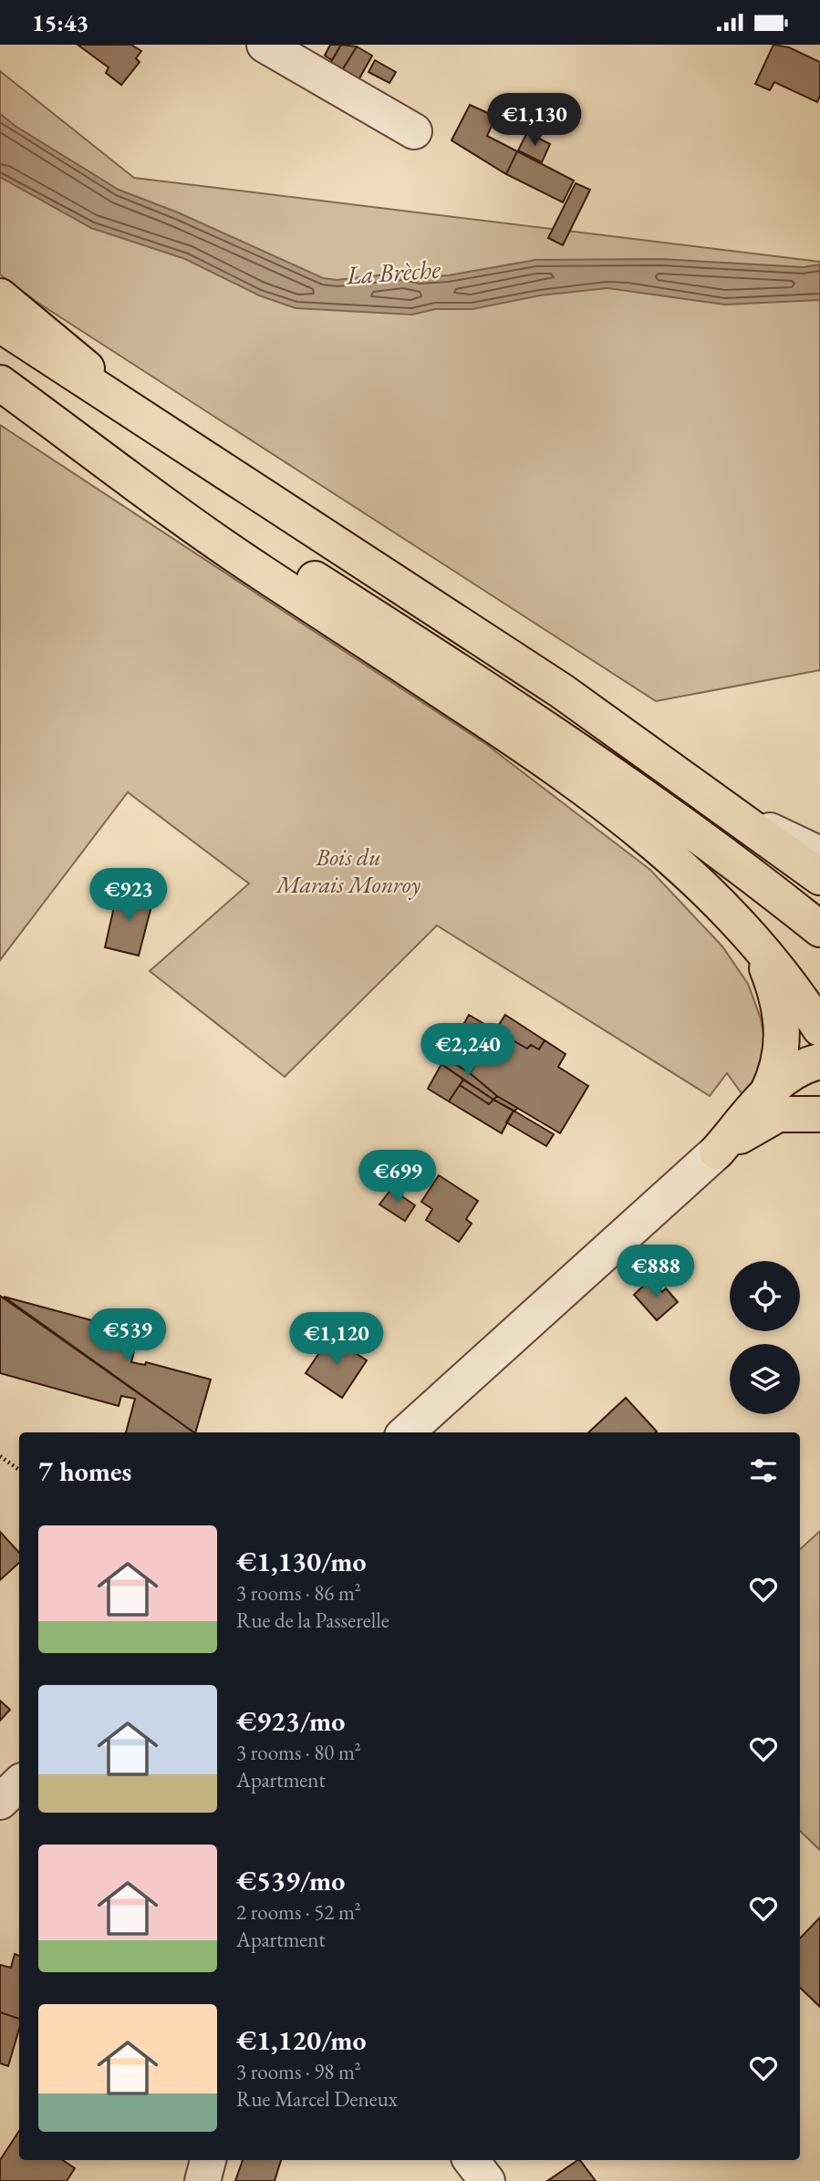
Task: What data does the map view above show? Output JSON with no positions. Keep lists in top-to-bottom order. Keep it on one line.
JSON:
{"water":["La Brèche"],"parks":["Bois du Marais Monroy"],"page":{"status":"15:43","price":["€1,130","€923","€2,240","€699","€888","€539","€1,120"],"heading":"7 homes","list":[{"name":"€1,130/mo","note":"3 rooms · 86 m² · Rue de la Passerelle"},{"name":"€923/mo","note":"3 rooms · 80 m² · Apartment"},{"name":"€539/mo","note":"2 rooms · 52 m² · Apartment"},{"name":"€1,120/mo","note":"3 rooms · 98 m² · Rue Marcel Deneux"}]}}
